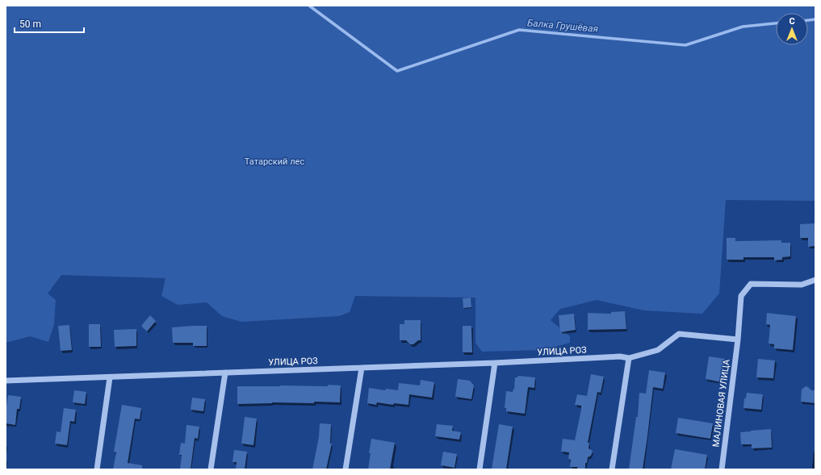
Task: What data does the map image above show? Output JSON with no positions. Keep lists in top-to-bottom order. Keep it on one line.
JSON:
{"streets":{"street":["УЛИЦА РОЗ","МАЛИНОВАЯ УЛИЦА"]},"crossings":[["УЛИЦА РОЗ","МАЛИНОВАЯ УЛИЦА"]],"water":["Балка Грушёвая"],"parks":["Татарский лес"],"scale_bar":"50 m","north":"top"}
